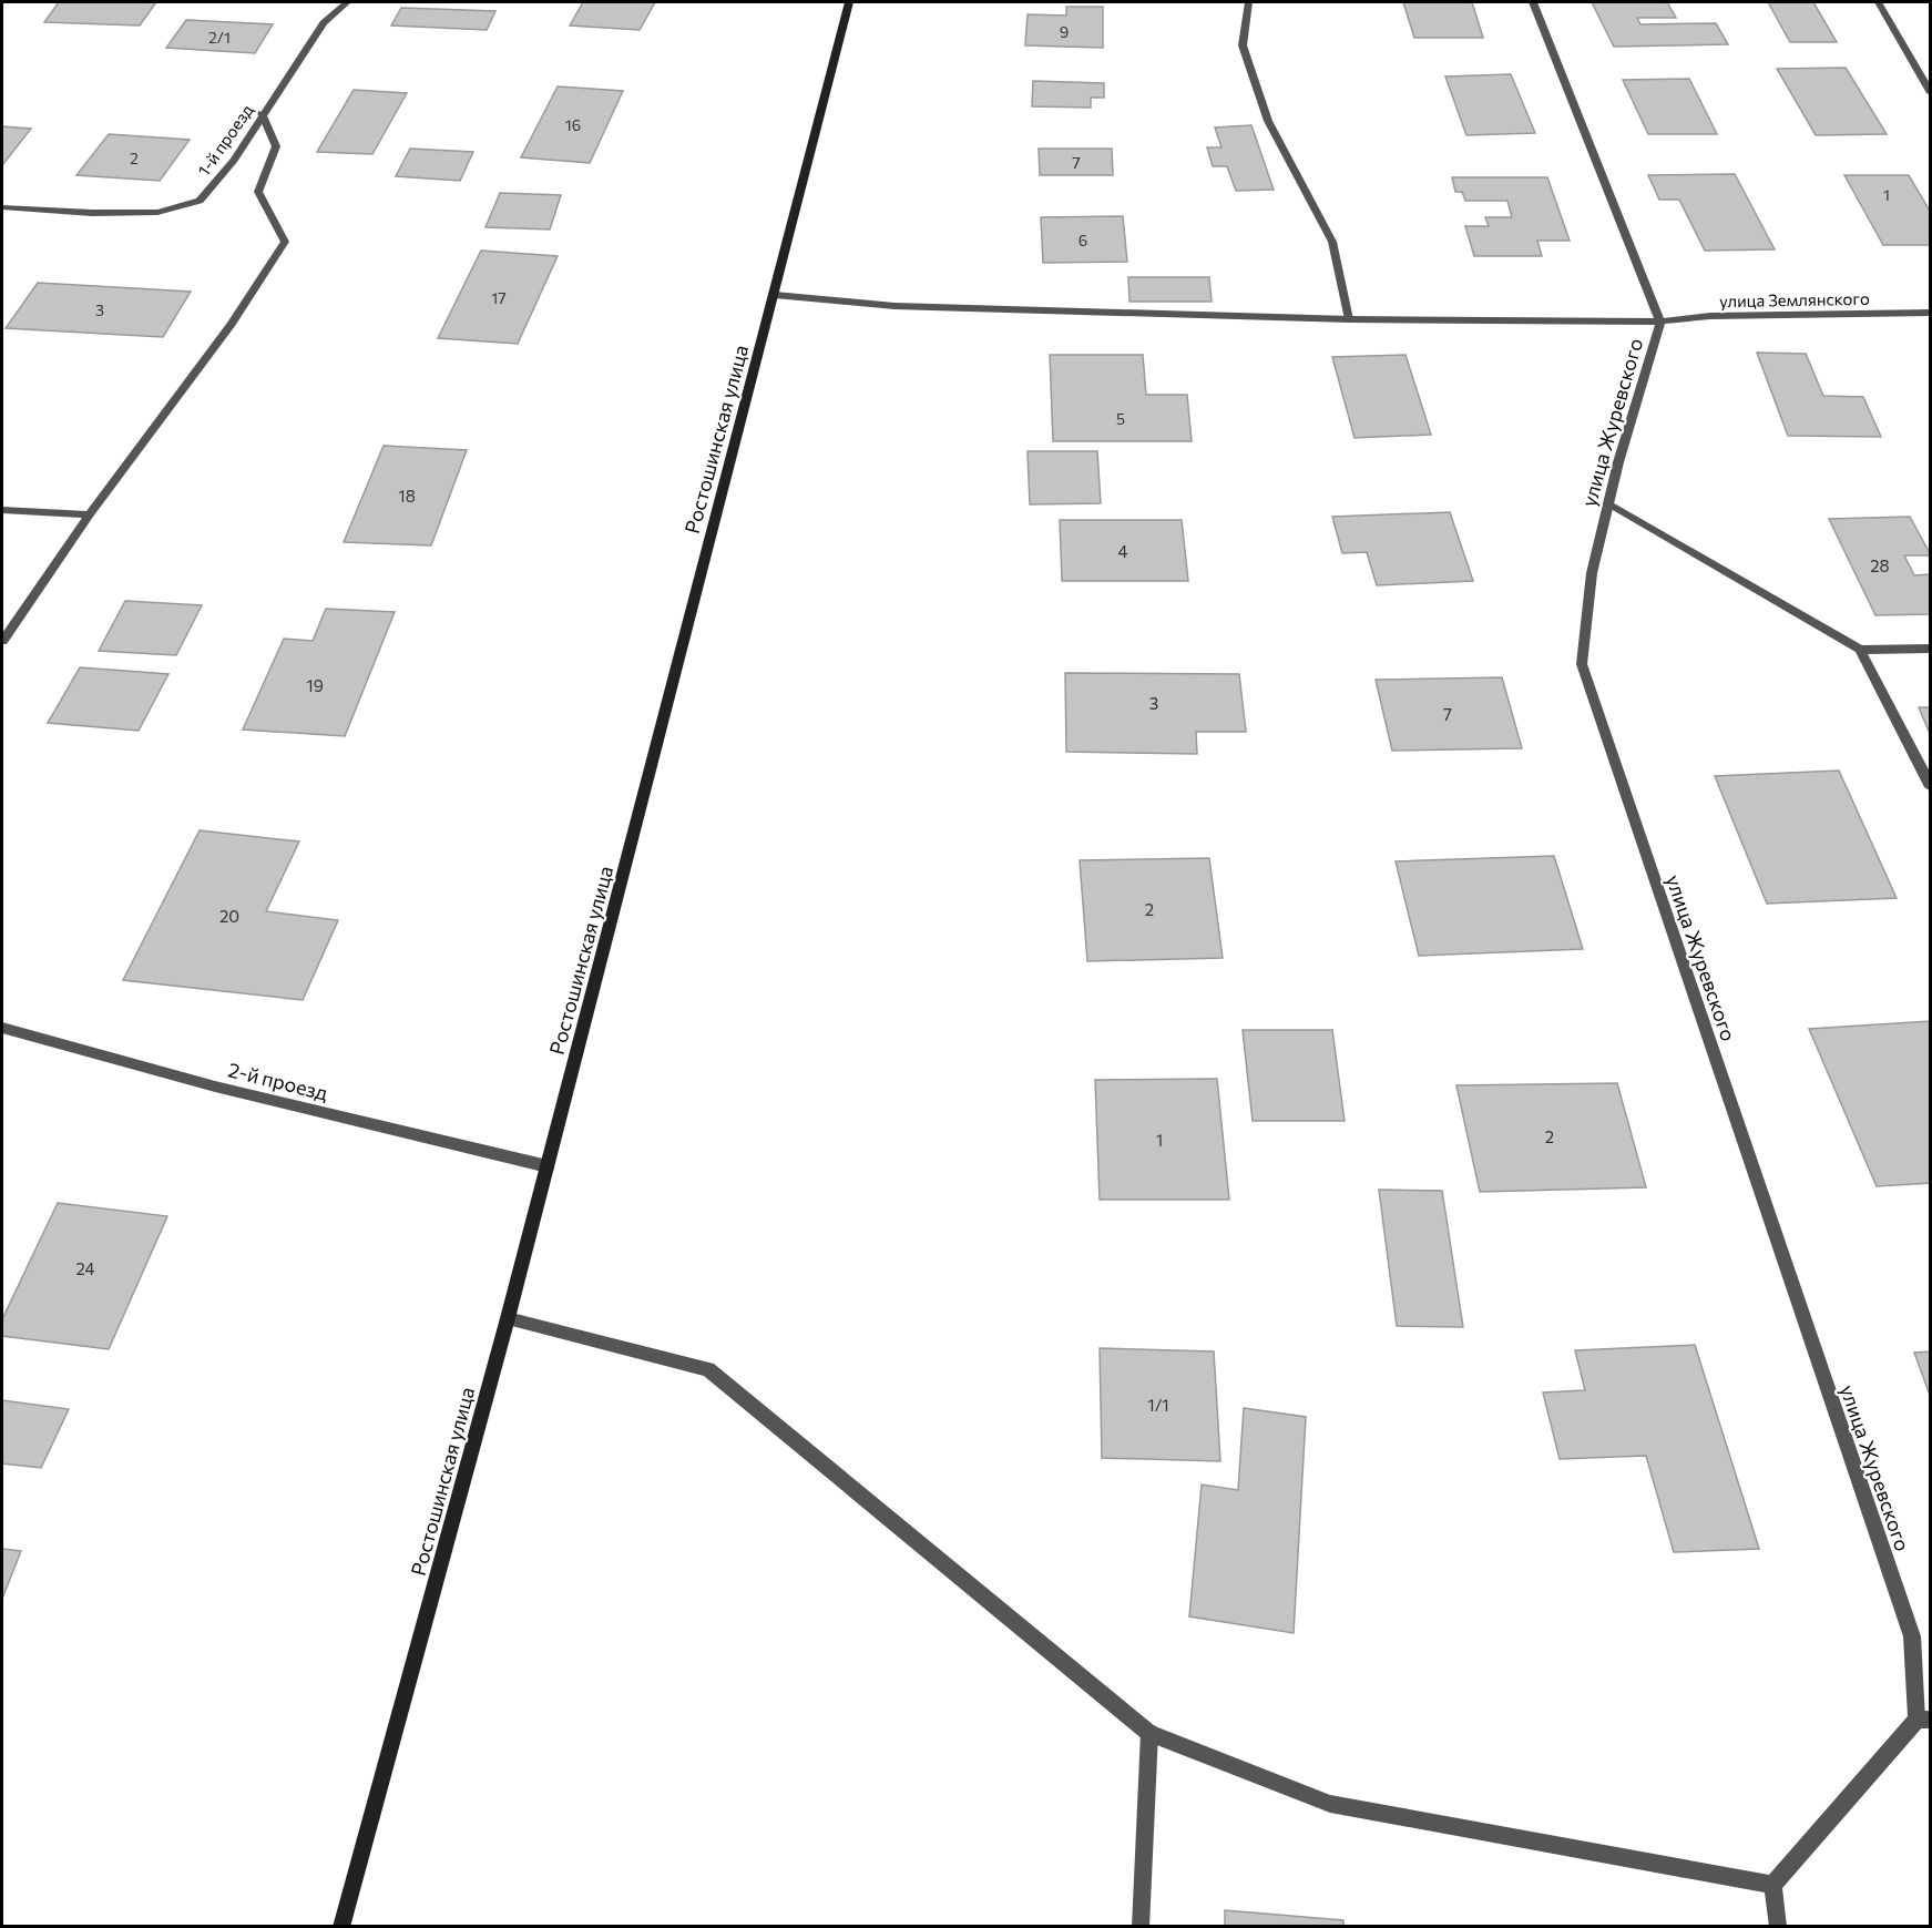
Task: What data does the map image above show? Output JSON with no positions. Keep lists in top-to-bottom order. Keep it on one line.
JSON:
{"streets":{"main road":["Ростошинская улица"],"street":["1-й проезд","улица Землянского","улица Журевского","2-й проезд"]},"crossings":[["улица Землянского","улица Журевского"],["улица Землянского","Ростошинская улица"],["Ростошинская улица","2-й проезд"]],"house_numbers":["9","2/1","16","2","7","1","6","17","3","5","18","4","28","19","3","7","2","20","2","1","24","1/1"]}
